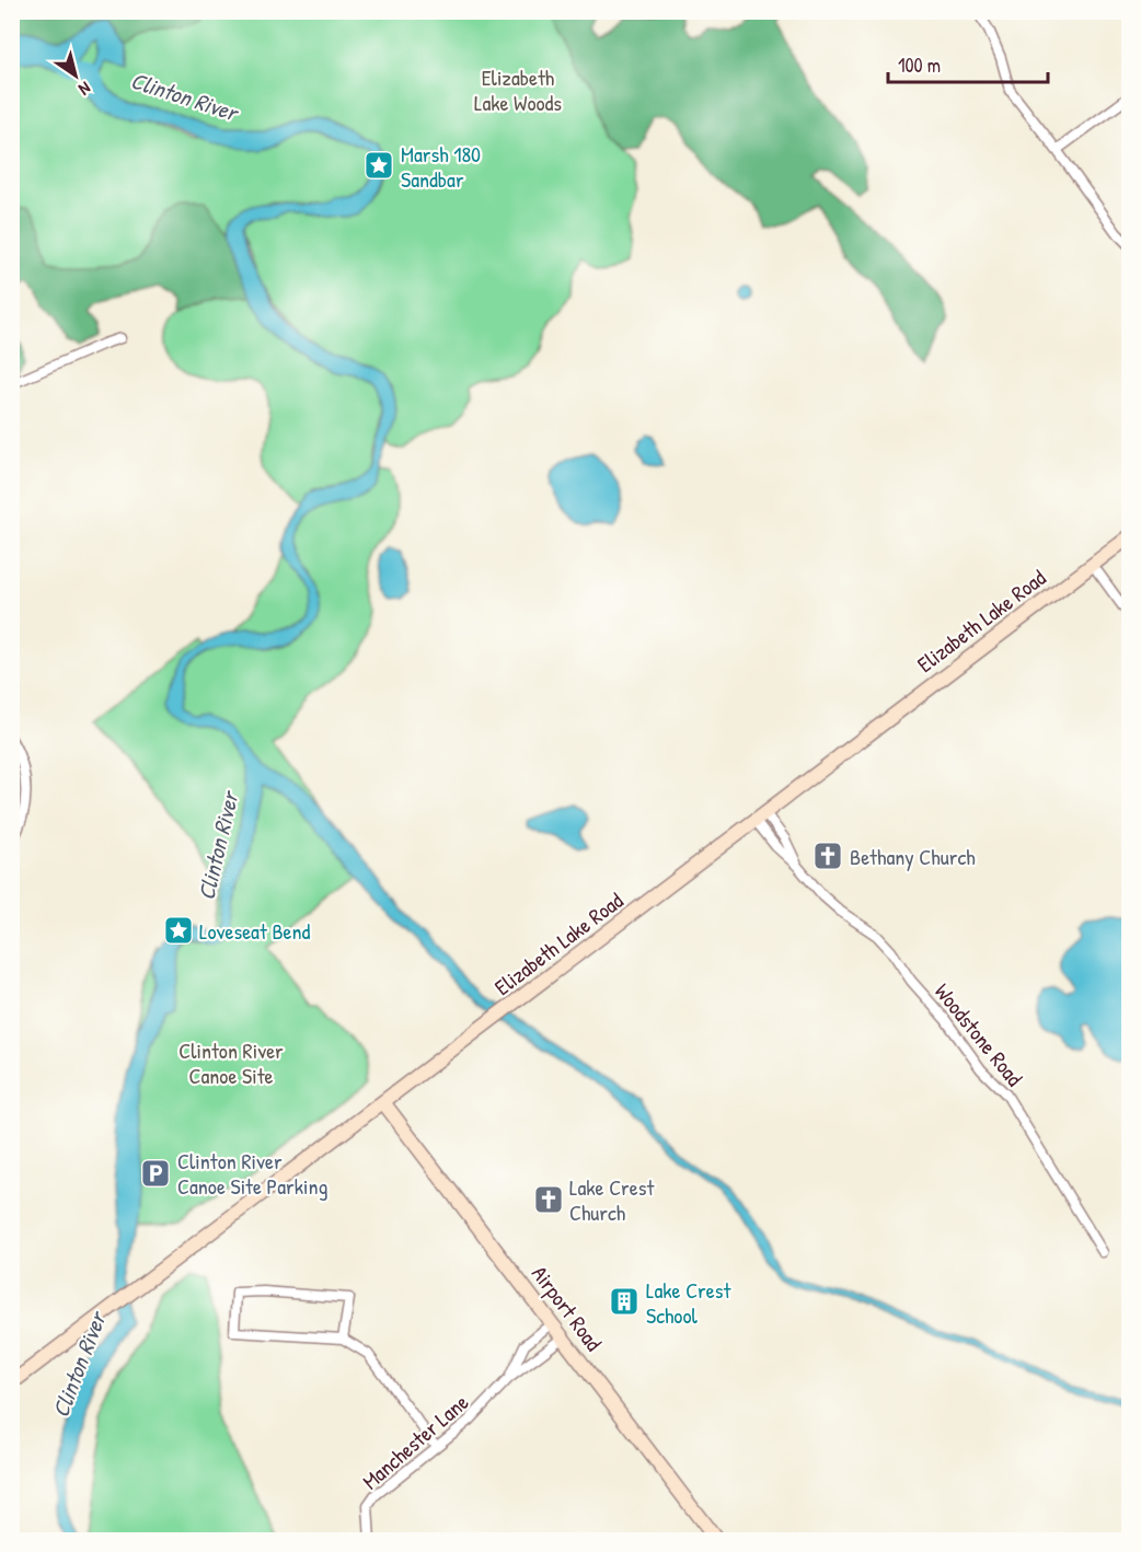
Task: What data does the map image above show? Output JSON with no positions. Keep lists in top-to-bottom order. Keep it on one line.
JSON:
{"streets":{"street":["Elizabeth Lake Road","Woodstone Road","Airport Road","Manchester Lane"]},"crossings":[["Elizabeth Lake Road","Woodstone Road"],["Elizabeth Lake Road","Airport Road"],["Airport Road","Manchester Lane"]],"water":["Clinton River"],"parks":["Elizabeth Lake Woods","Clinton River Canoe Site"],"places":{"place":["Marsh 180 Sandbar","Loveseat Bend"],"church":["Bethany Church","Lake Crest Church"],"parking":["Clinton River Canoe Site Parking"],"building":["Lake Crest School"]},"scale_bar":"100 m","north":"bottom right"}
